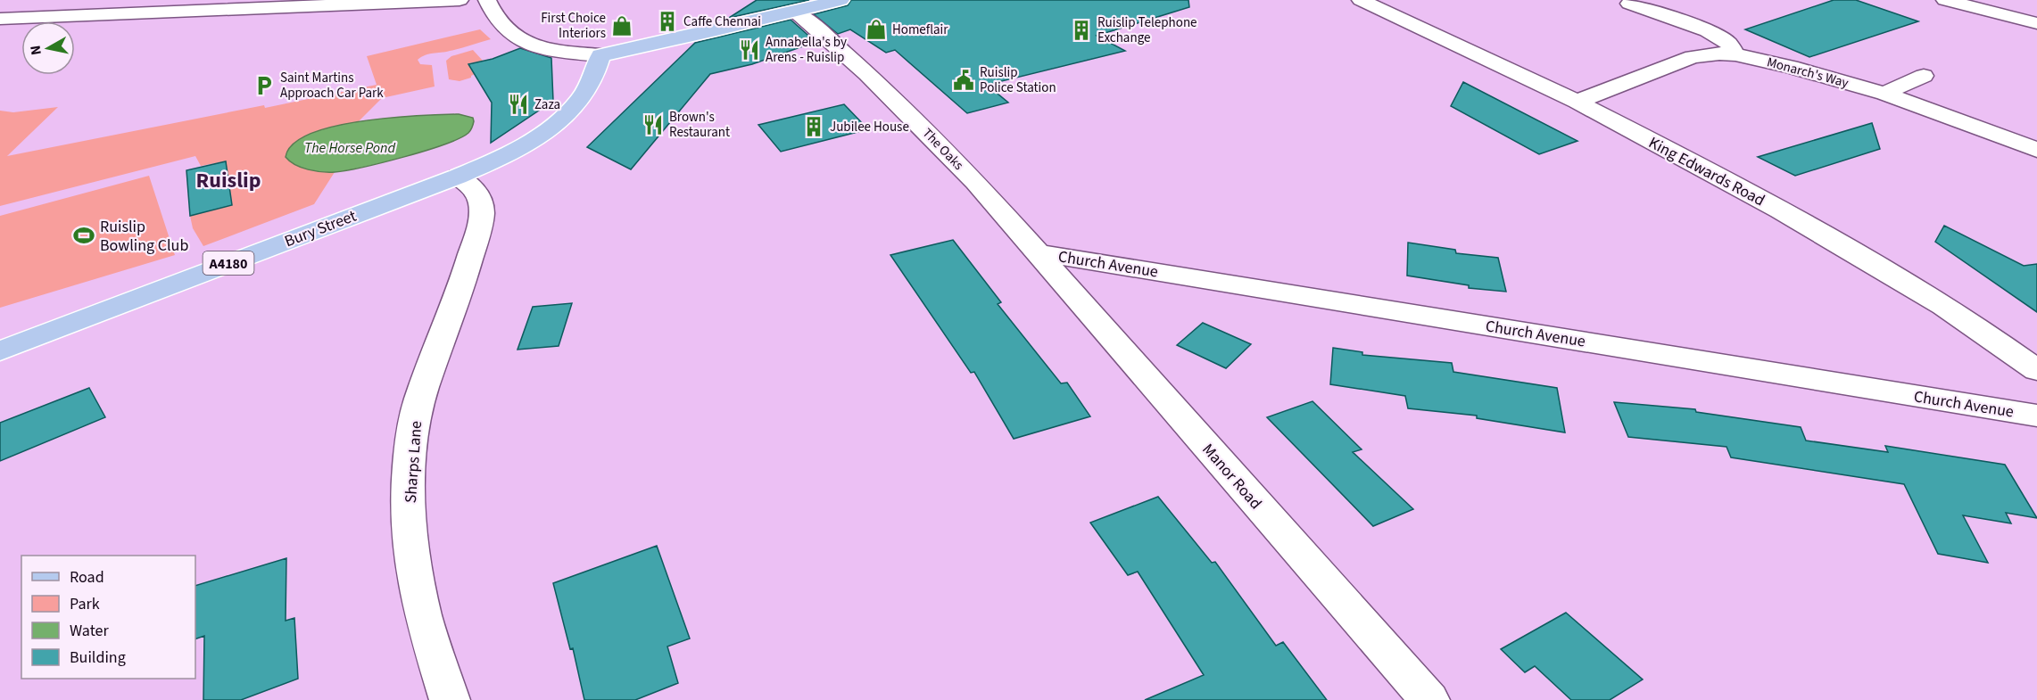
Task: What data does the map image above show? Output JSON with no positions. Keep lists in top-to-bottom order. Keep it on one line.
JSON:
{"streets":{"main road":["Bury Street","A4180"],"street":["Monarch's Way","The Oaks","King Edwards Road","Church Avenue","Sharps Lane","Manor Road"]},"crossings":[["Monarch's Way","King Edwards Road"],["The Oaks","Church Avenue"],["The Oaks","Manor Road"],["Bury Street","Sharps Lane"],["Church Avenue","Manor Road"]],"districts":["Ruislip"],"water":["The Horse Pond"],"places":{"building":["Caffe Chennai","Ruislip Telephone Exchange","Jubilee House"],"shop":["First Choice Interiors","Homeflair"],"restaurant":["Annabella's by Arens - Ruislip","Zaza","Brown's Restaurant"],"public building":["Ruislip Police Station"],"parking":["Saint Martins Approach Car Park"],"sports":["Ruislip Bowling Club"]},"legend":["Road","Park","Water","Building"],"north":"left"}
